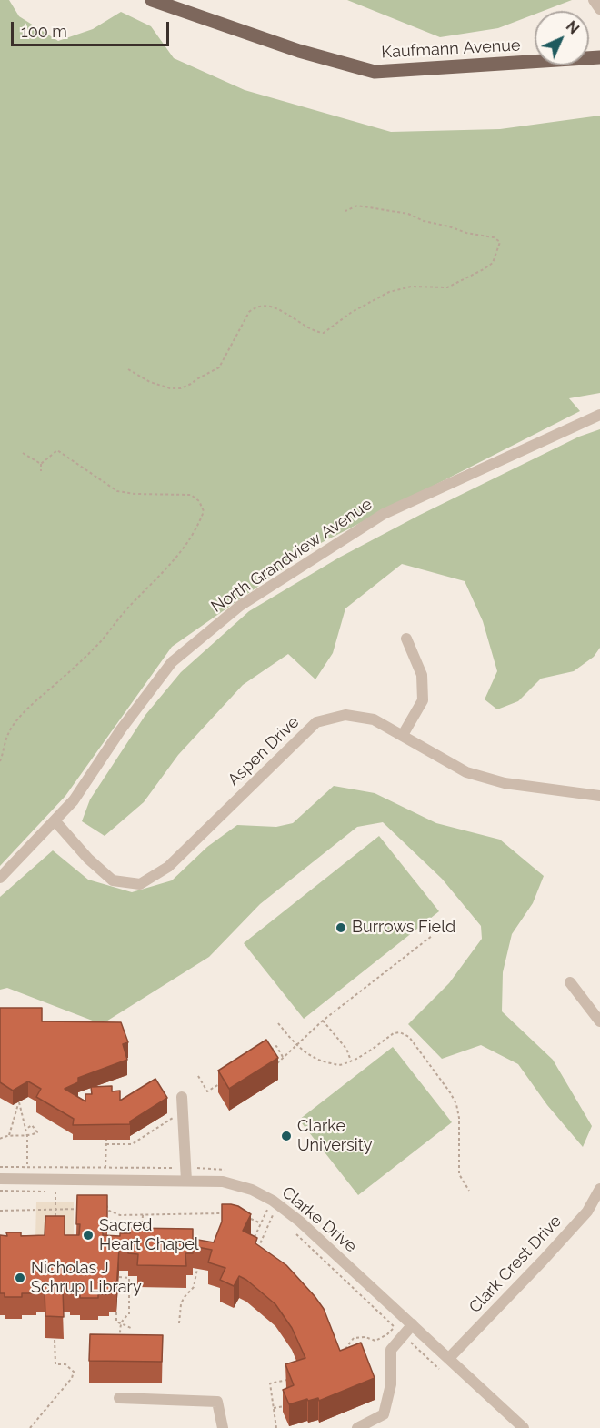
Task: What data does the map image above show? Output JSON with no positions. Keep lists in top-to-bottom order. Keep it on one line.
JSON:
{"streets":{"main road":["Kaufmann Avenue"],"street":["North Grandview Avenue","Aspen Drive","Clarke Drive","Clark Crest Drive"]},"crossings":[["North Grandview Avenue","Aspen Drive"],["Clarke Drive","Clark Crest Drive"]],"places":["Burrows Field","Clarke University","Sacred Heart Chapel","Nicholas J Schrup Library"],"scale_bar":"100 m","north":"top right"}
